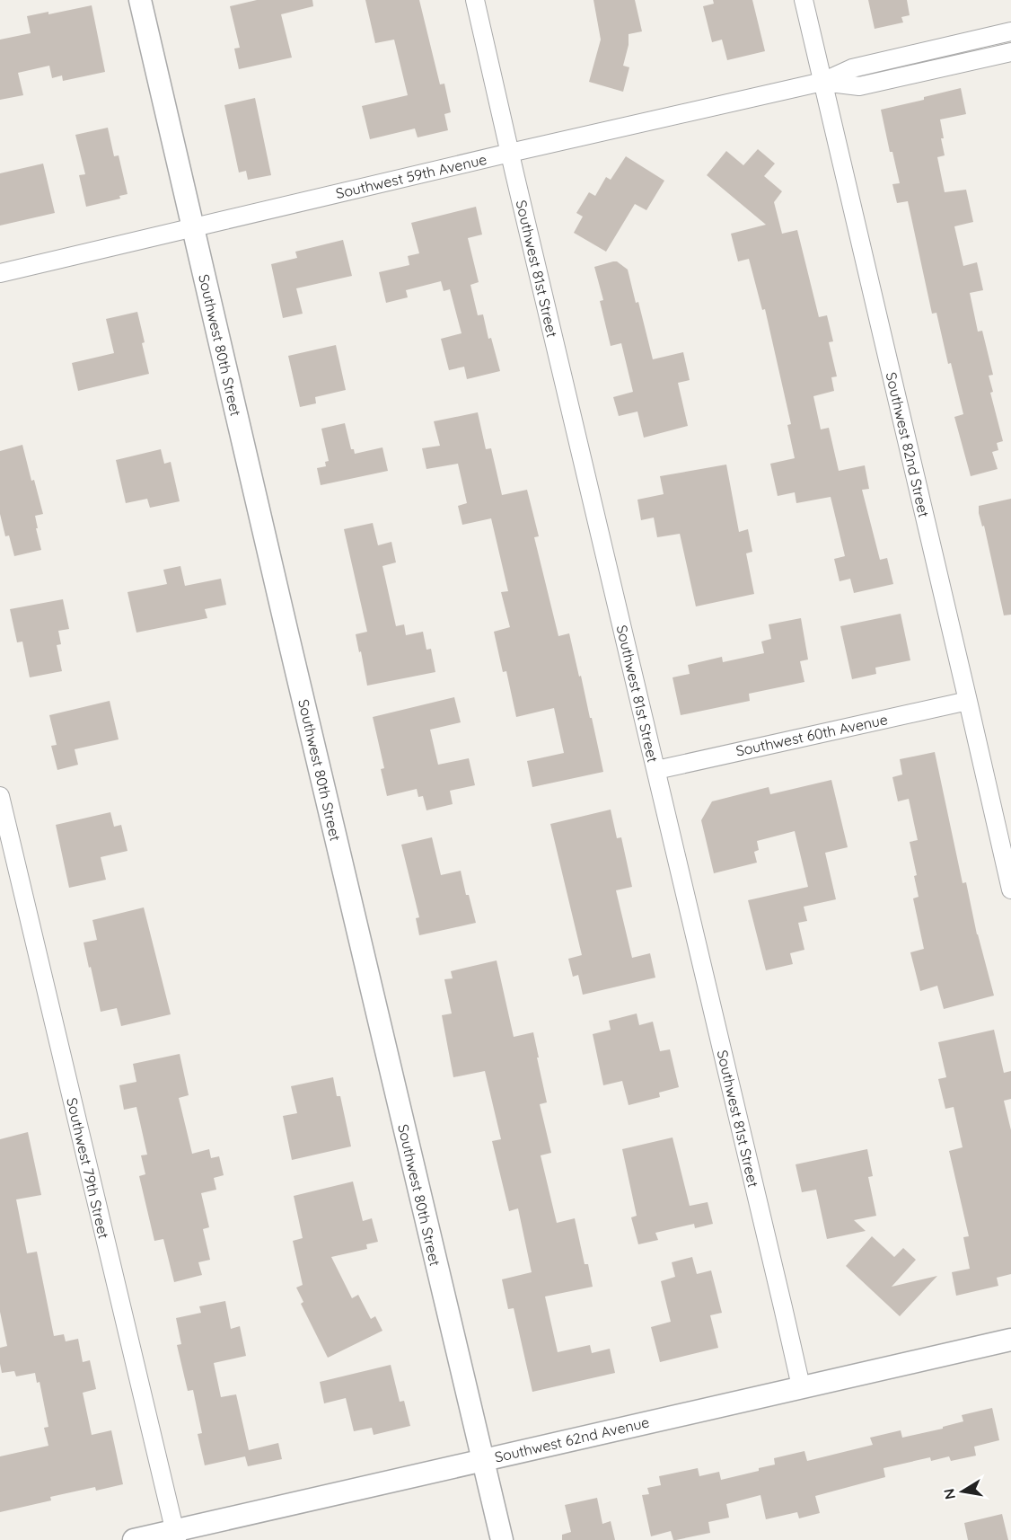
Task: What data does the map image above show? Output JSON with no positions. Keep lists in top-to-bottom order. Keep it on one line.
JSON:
{"streets":{"street":["Southwest 59th Avenue","Southwest 81st Street","Southwest 80th Street","Southwest 82nd Street","Southwest 60th Avenue","Southwest 79th Street","Southwest 62nd Avenue"]},"crossings":[["Southwest 59th Avenue","Southwest 81st Street"],["Southwest 59th Avenue","Southwest 80th Street"],["Southwest 59th Avenue","Southwest 82nd Street"],["Southwest 81st Street","Southwest 60th Avenue"],["Southwest 81st Street","Southwest 62nd Avenue"],["Southwest 80th Street","Southwest 62nd Avenue"],["Southwest 82nd Street","Southwest 60th Avenue"],["Southwest 79th Street","Southwest 62nd Avenue"]],"north":"left"}
